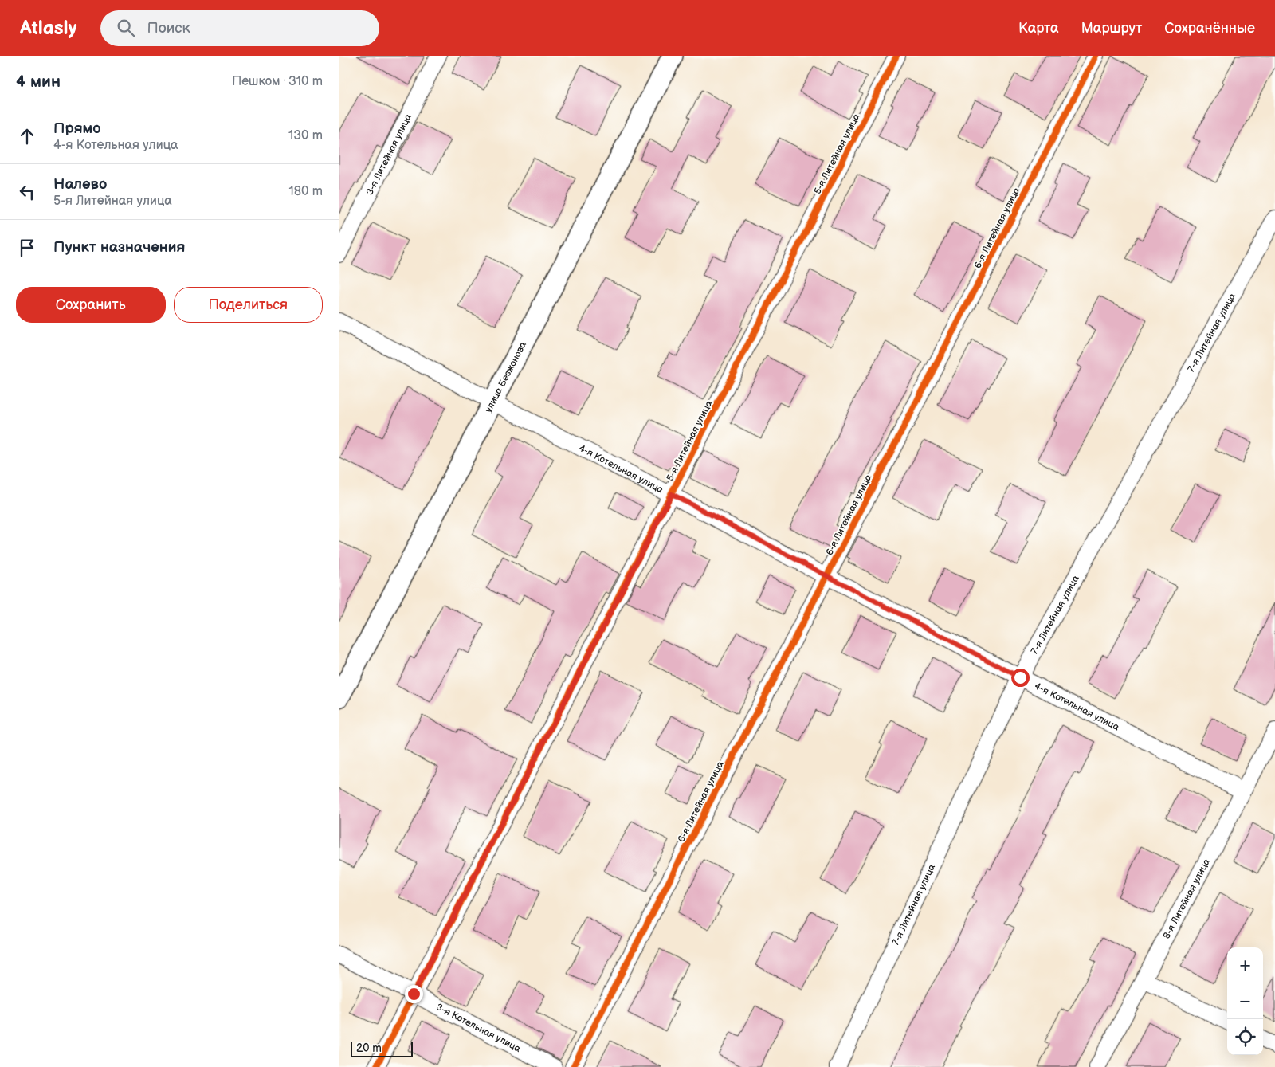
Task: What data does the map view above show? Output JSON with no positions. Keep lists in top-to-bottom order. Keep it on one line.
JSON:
{"streets":{"street":["5-я Литейная улица","3-я Литейная улица","6-я Литейная улица","7-я Литейная улица","улица Безжонова","4-я Котельная улица","8-я Литейная улица","3-я Котельная улица"]},"crossings":[["5-я Литейная улица","4-я Котельная улица"],["5-я Литейная улица","3-я Котельная улица"],["6-я Литейная улица","4-я Котельная улица"],["7-я Литейная улица","4-я Котельная улица"],["улица Безжонова","4-я Котельная улица"],["4-я Котельная улица","8-я Литейная улица"]],"scale_bar":"20 m","page":{"header":"Atlasly","search":"Поиск","nav":["Карта","Маршрут","Сохранённые"],"heading":["4 мин","Пешком · 310 m"],"list":[["Прямо","4-я Котельная улица","130 m"],["Налево","5-я Литейная улица","180 m"],"Пункт назначения"],"buttons":["Сохранить","Поделиться"],"map_buttons":["+","−"],"scale":"20 m"}}
